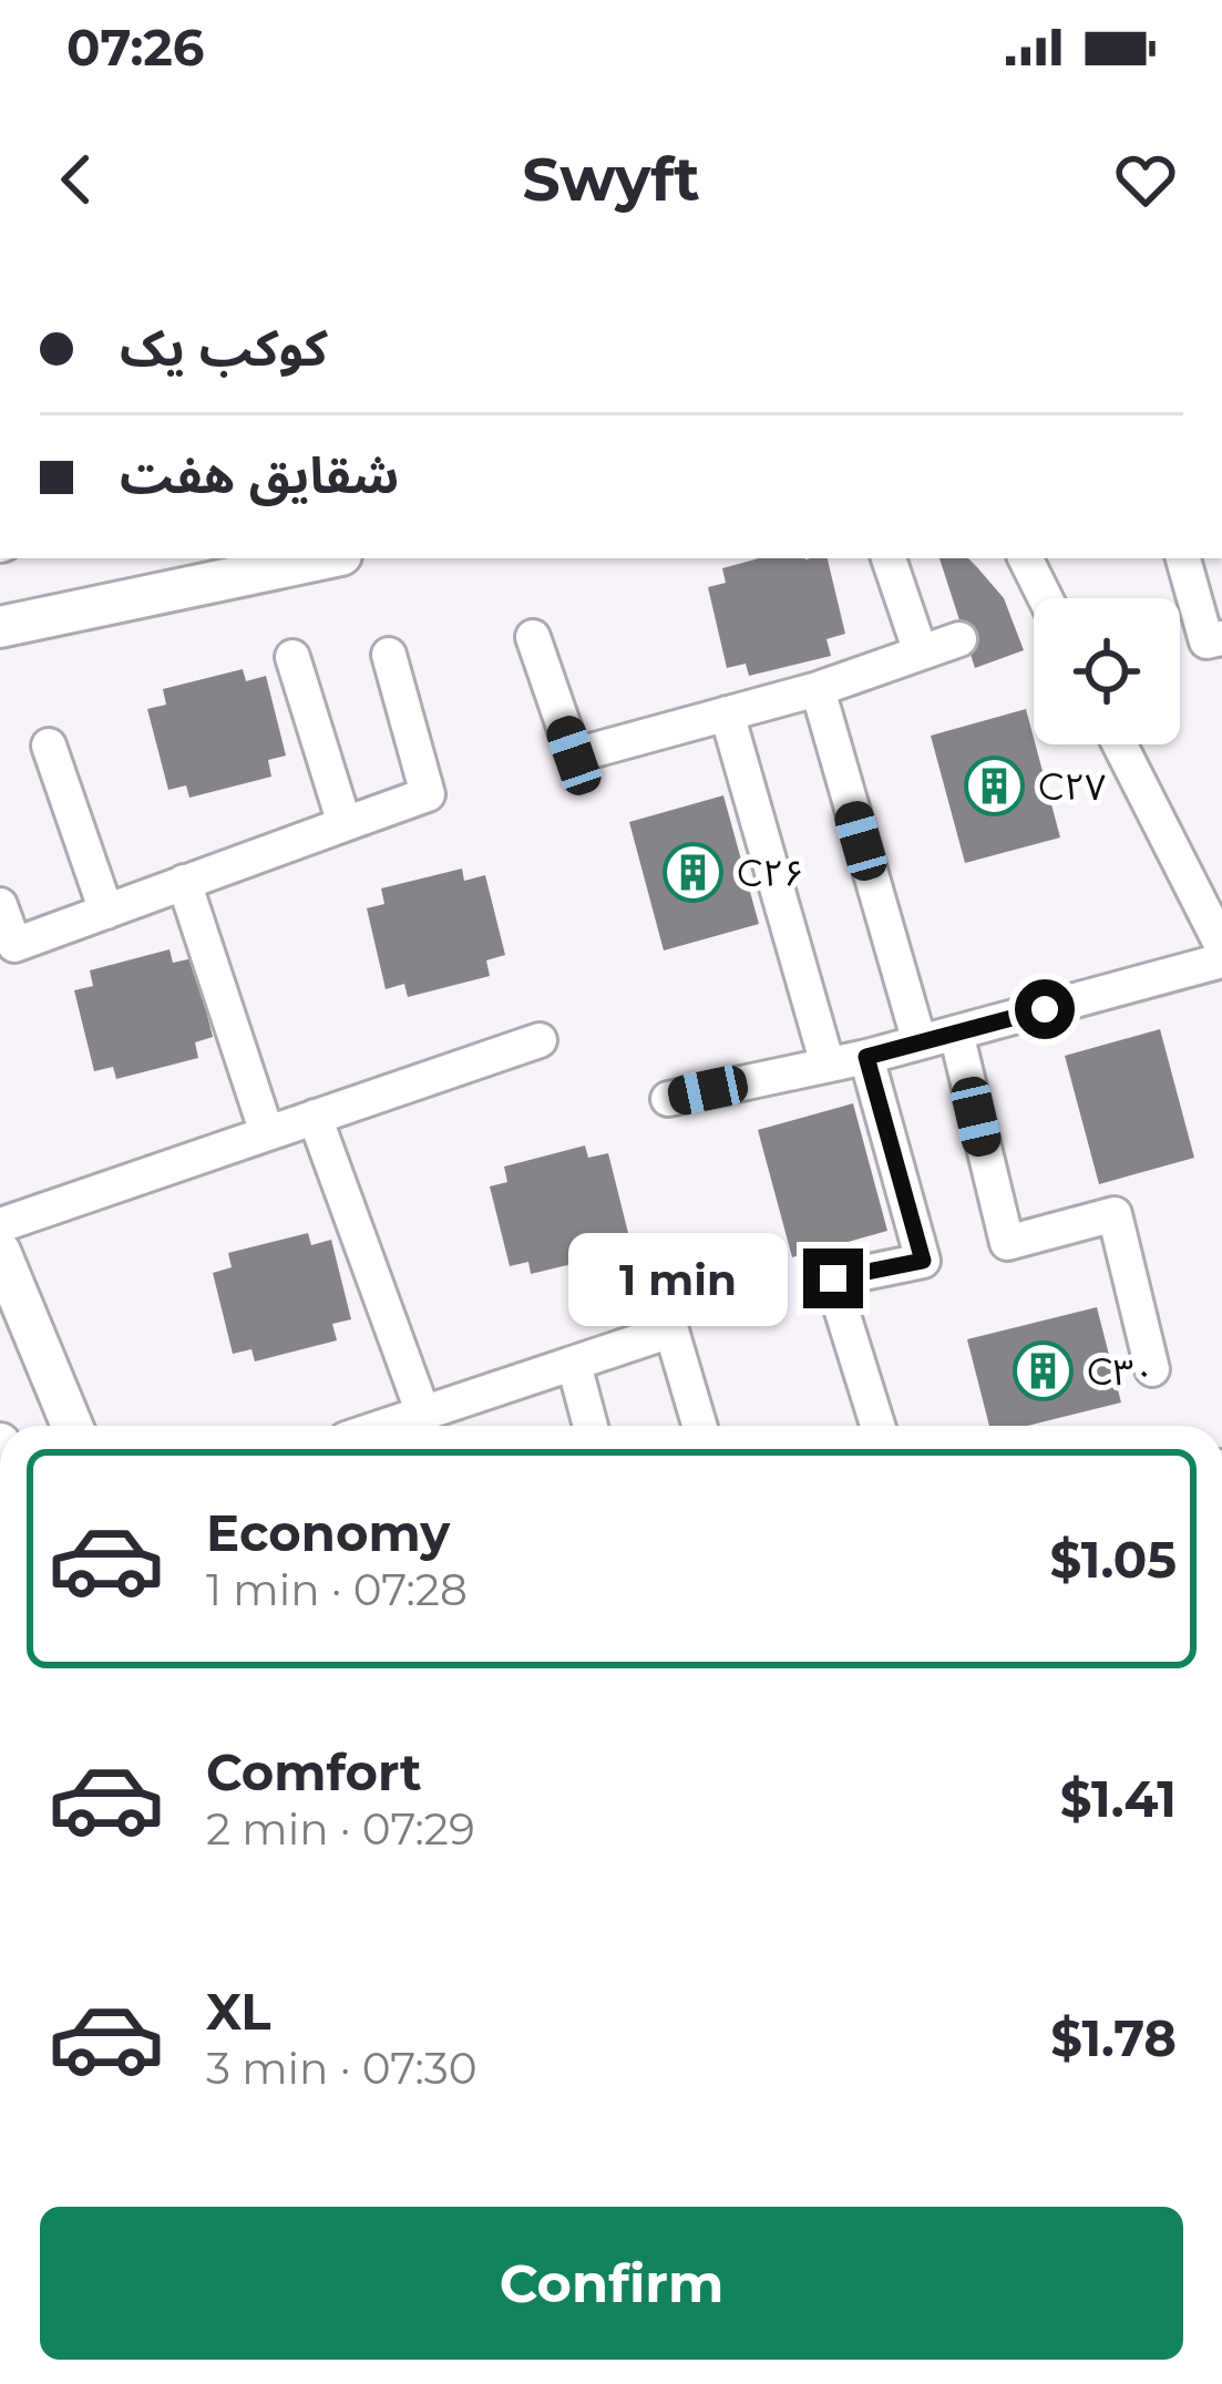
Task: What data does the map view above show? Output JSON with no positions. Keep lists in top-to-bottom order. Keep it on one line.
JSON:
{"places":{"building":["C۲۷","C۲۶","C۳۰"]},"page":{"status":"07:26","header":"Swyft","banner":["کوکب یک","شقایق هفت"],"bubble":"1 min","list":[{"name":"Economy","note":"1 min · 07:28","value":"$1.05"},{"name":"Comfort","note":"2 min · 07:29","value":"$1.41"},{"name":"XL","note":"3 min · 07:30","value":"$1.78"}],"buttons":"Confirm"}}
